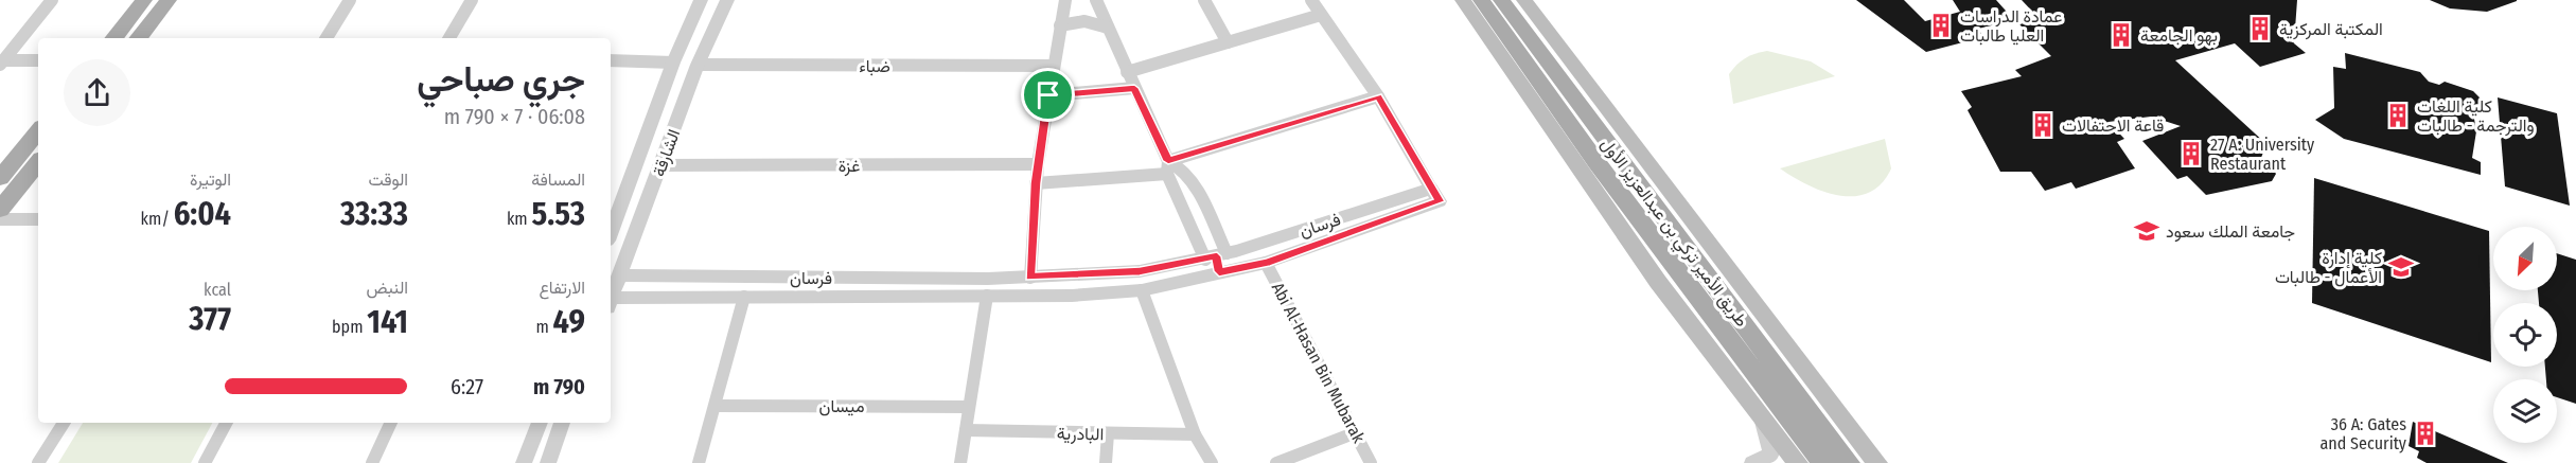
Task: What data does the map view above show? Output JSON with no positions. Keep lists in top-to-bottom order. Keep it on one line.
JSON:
{"streets":{"main road":["طريق الأمير تركي بن عبدالعزيز الأول"],"street":["ضباء","الشارقة","غزة","فرسان","Abi Al-Hasan Bin Mubarak","ميسان","البادرية"]},"crossings":[["ضباء","الشارقة"],["الشارقة","غزة"],["الشارقة","فرسان"],["فرسان","Abi Al-Hasan Bin Mubarak"]],"places":{"building":["عمادة الدراسات العليا طالبات","المكتبة المركزية","بهو الجامعة","كلية اللغات والترجمة - طالبات","قاعة الاحتفالات","27 A: University Restaurant","36 A: Gates and Security"],"school or university":["جامعة الملك سعود","كلية إدارة الأعمال - طالبات"]},"north":"bottom left","page":{"heading":["جري صباحي","06:08 · 7 × 790 m"],"stats":[["المسافة","5.53 km"],["الوقت","33:33"],["الوتيرة","6:04 /km"],["الارتفاع","49 m"],["النبض","141 bpm"],["kcal","377"]],"list":[{"name":"790 m","note":"6:27"}]}}
